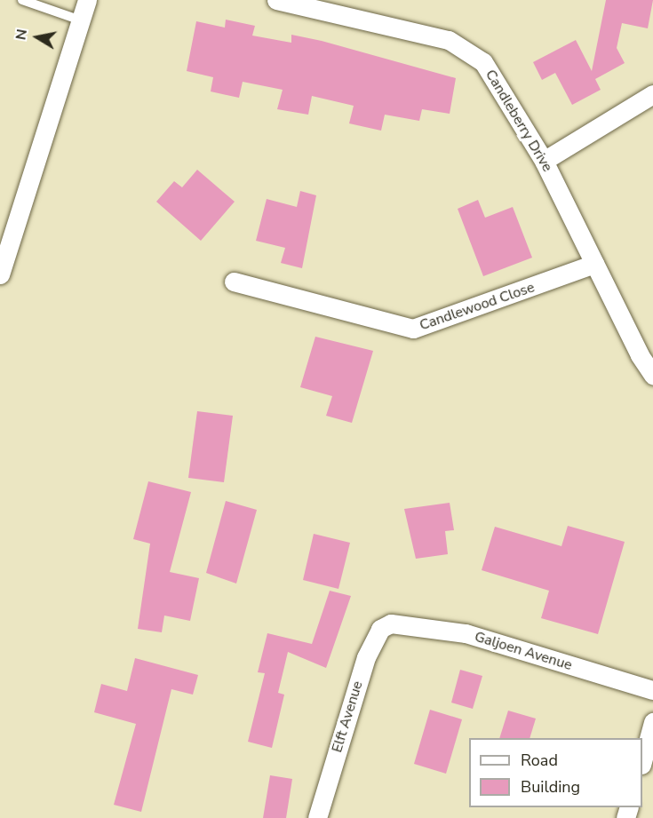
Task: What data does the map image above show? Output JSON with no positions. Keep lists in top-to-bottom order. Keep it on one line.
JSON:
{"streets":{"street":["Candleberry Drive","Candlewood Close","Galjoen Avenue","Elft Avenue"]},"crossings":[["Candleberry Drive","Candlewood Close"],["Galjoen Avenue","Elft Avenue"]],"legend":["Road","Building"],"north":"left"}
